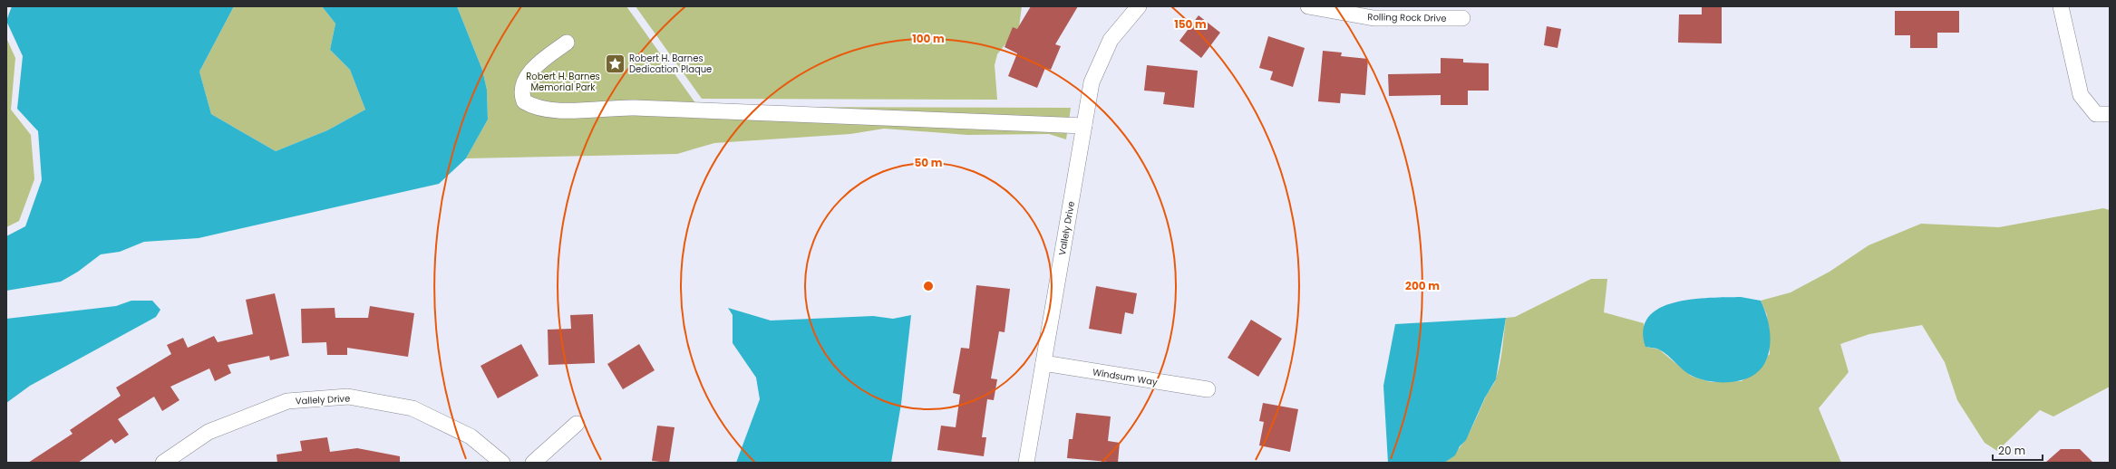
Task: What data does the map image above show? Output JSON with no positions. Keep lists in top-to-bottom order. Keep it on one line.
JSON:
{"streets":{"street":["Rolling Rock Drive","Vallely Drive","Windsum Way"]},"crossings":[["Vallely Drive","Windsum Way"]],"parks":["Robert H. Barnes Memorial Park"],"places":{"place":["Robert H. Barnes Dedication Plaque"]},"scale_bar":"20 m","rings":["150 m","100 m","50 m","200 m"]}
